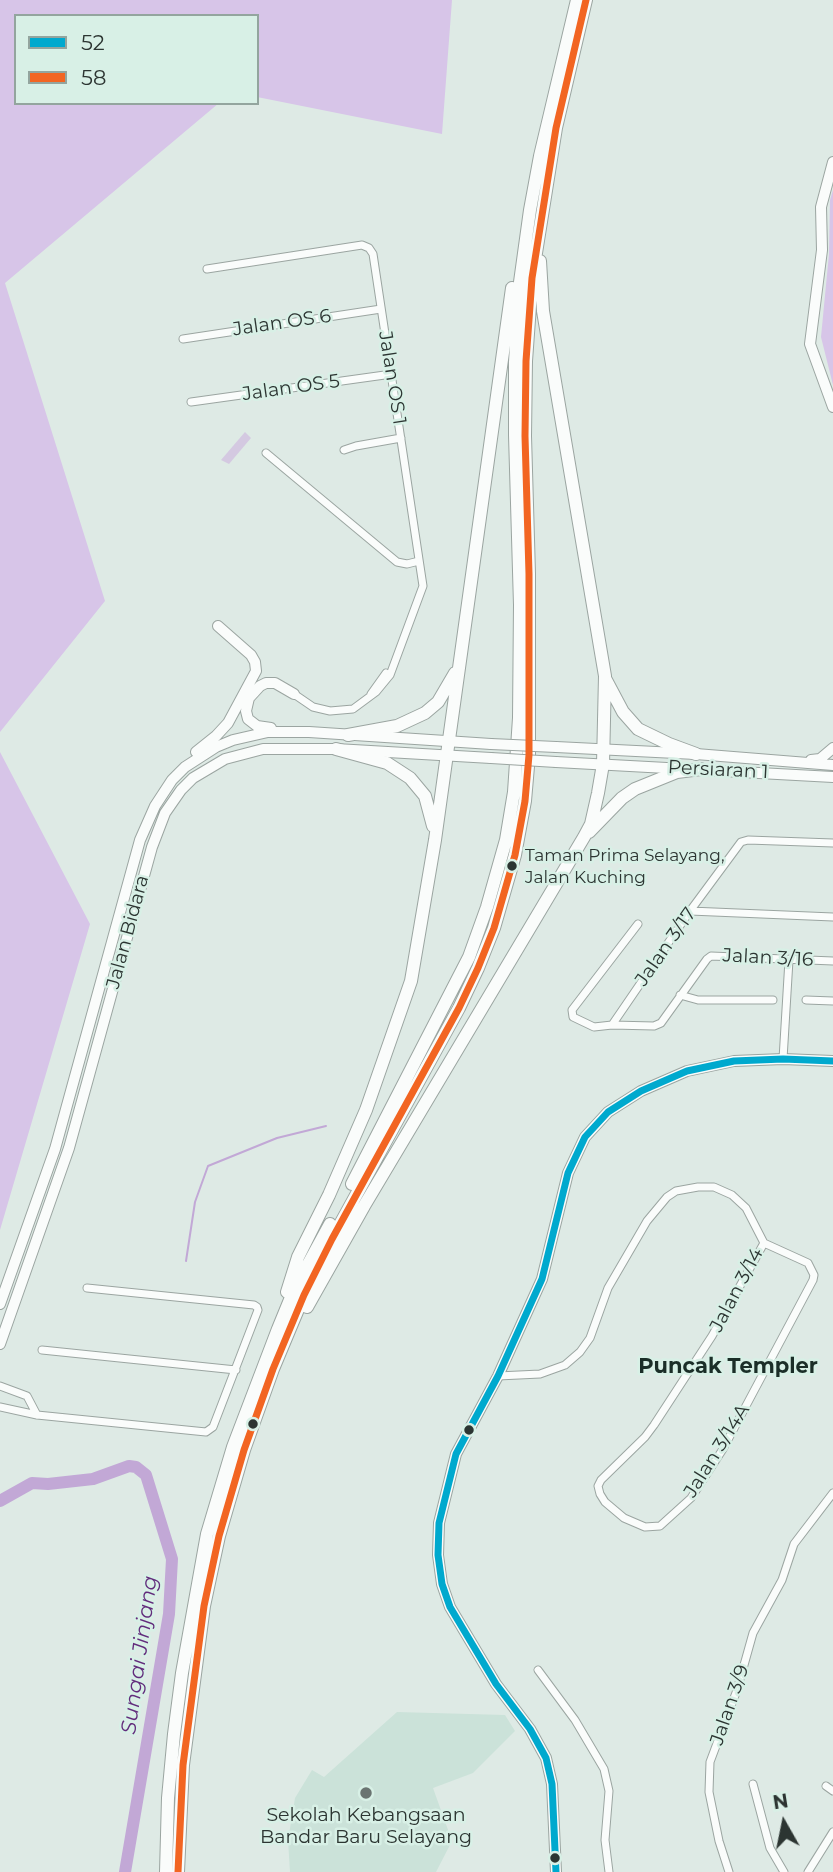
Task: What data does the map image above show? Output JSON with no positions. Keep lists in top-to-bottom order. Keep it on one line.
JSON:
{"streets":{"main road":["Persiaran 1","Jalan Bidara"],"street":["Jalan OS 6","Jalan OS 1","Jalan OS 5","Jalan 3/17","Jalan 3/16","Jalan 3/14","Jalan 3/14A","Jalan 3/9"]},"crossings":[["Jalan OS 6","Jalan OS 1"],["Jalan OS 1","Jalan OS 5"],["Persiaran 1","Jalan Bidara"],["Jalan 3/17","Jalan 3/16"],["Jalan 3/14","Jalan 3/14A"]],"districts":["Puncak Templer"],"water":["Sungai Jinjang"],"places":["Taman Prima Selayang, Jalan Kuching","Sekolah Kebangsaan Bandar Baru Selayang"],"lines":["transit line 58","transit line 52"],"legend":["52","58"],"north":"top"}
